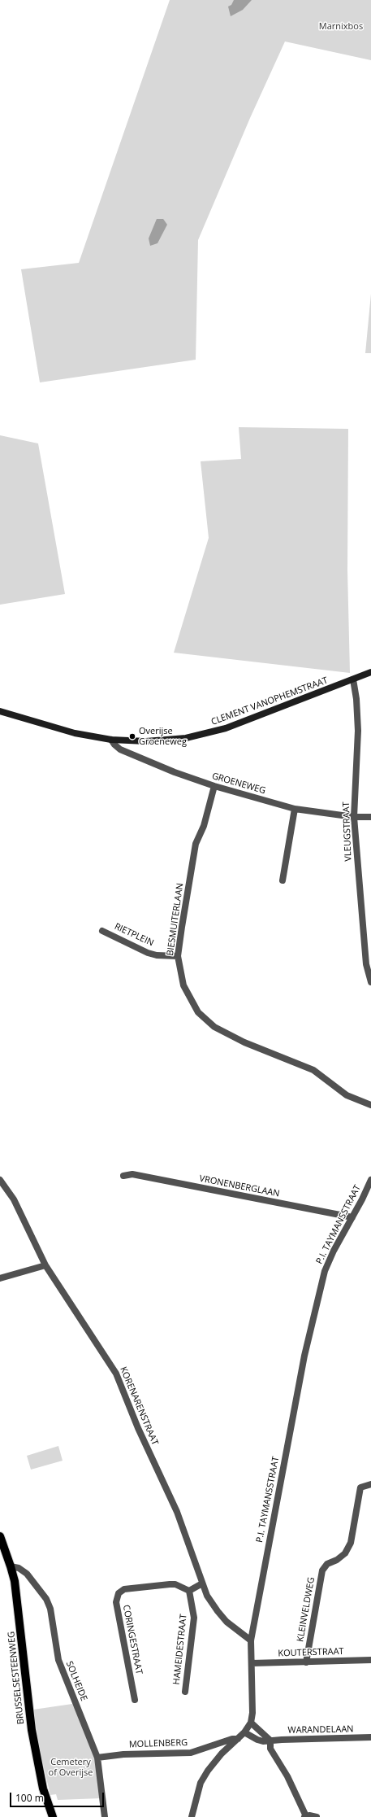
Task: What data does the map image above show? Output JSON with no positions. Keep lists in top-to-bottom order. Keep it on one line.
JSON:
{"streets":{"main road":["BRUSSELSESTEENWEG"],"street":["CLEMENT VANOPHEMSTRAAT","GROENEWEG","VLEUGSTRAAT","BIESMUITERLAAN","RIETPLEIN","VRONENBERGLAAN","P.I. TAYMANSSTRAAT","KORENARENSTRAAT","KLEINVELDWEG","CORINGESTRAAT","HAMEIDESTRAAT","KOUTERSTRAAT","SOLHEIDE","WARANDELAAN","MOLLENBERG"]},"crossings":[["CLEMENT VANOPHEMSTRAAT","GROENEWEG"],["CLEMENT VANOPHEMSTRAAT","VLEUGSTRAAT"],["GROENEWEG","VLEUGSTRAAT"],["GROENEWEG","BIESMUITERLAAN"],["BIESMUITERLAAN","RIETPLEIN"],["VRONENBERGLAAN","P.I. TAYMANSSTRAAT"],["P.I. TAYMANSSTRAAT","KORENARENSTRAAT"],["P.I. TAYMANSSTRAAT","KOUTERSTRAAT"],["P.I. TAYMANSSTRAAT","WARANDELAAN"],["P.I. TAYMANSSTRAAT","MOLLENBERG"],["KLEINVELDWEG","KOUTERSTRAAT"],["CORINGESTRAAT","HAMEIDESTRAAT"],["BRUSSELSESTEENWEG","SOLHEIDE"],["SOLHEIDE","MOLLENBERG"]],"parks":["Marnixbos","Cemetery of Overijse"],"places":["Overijse Groeneweg"],"scale_bar":"100 m"}
